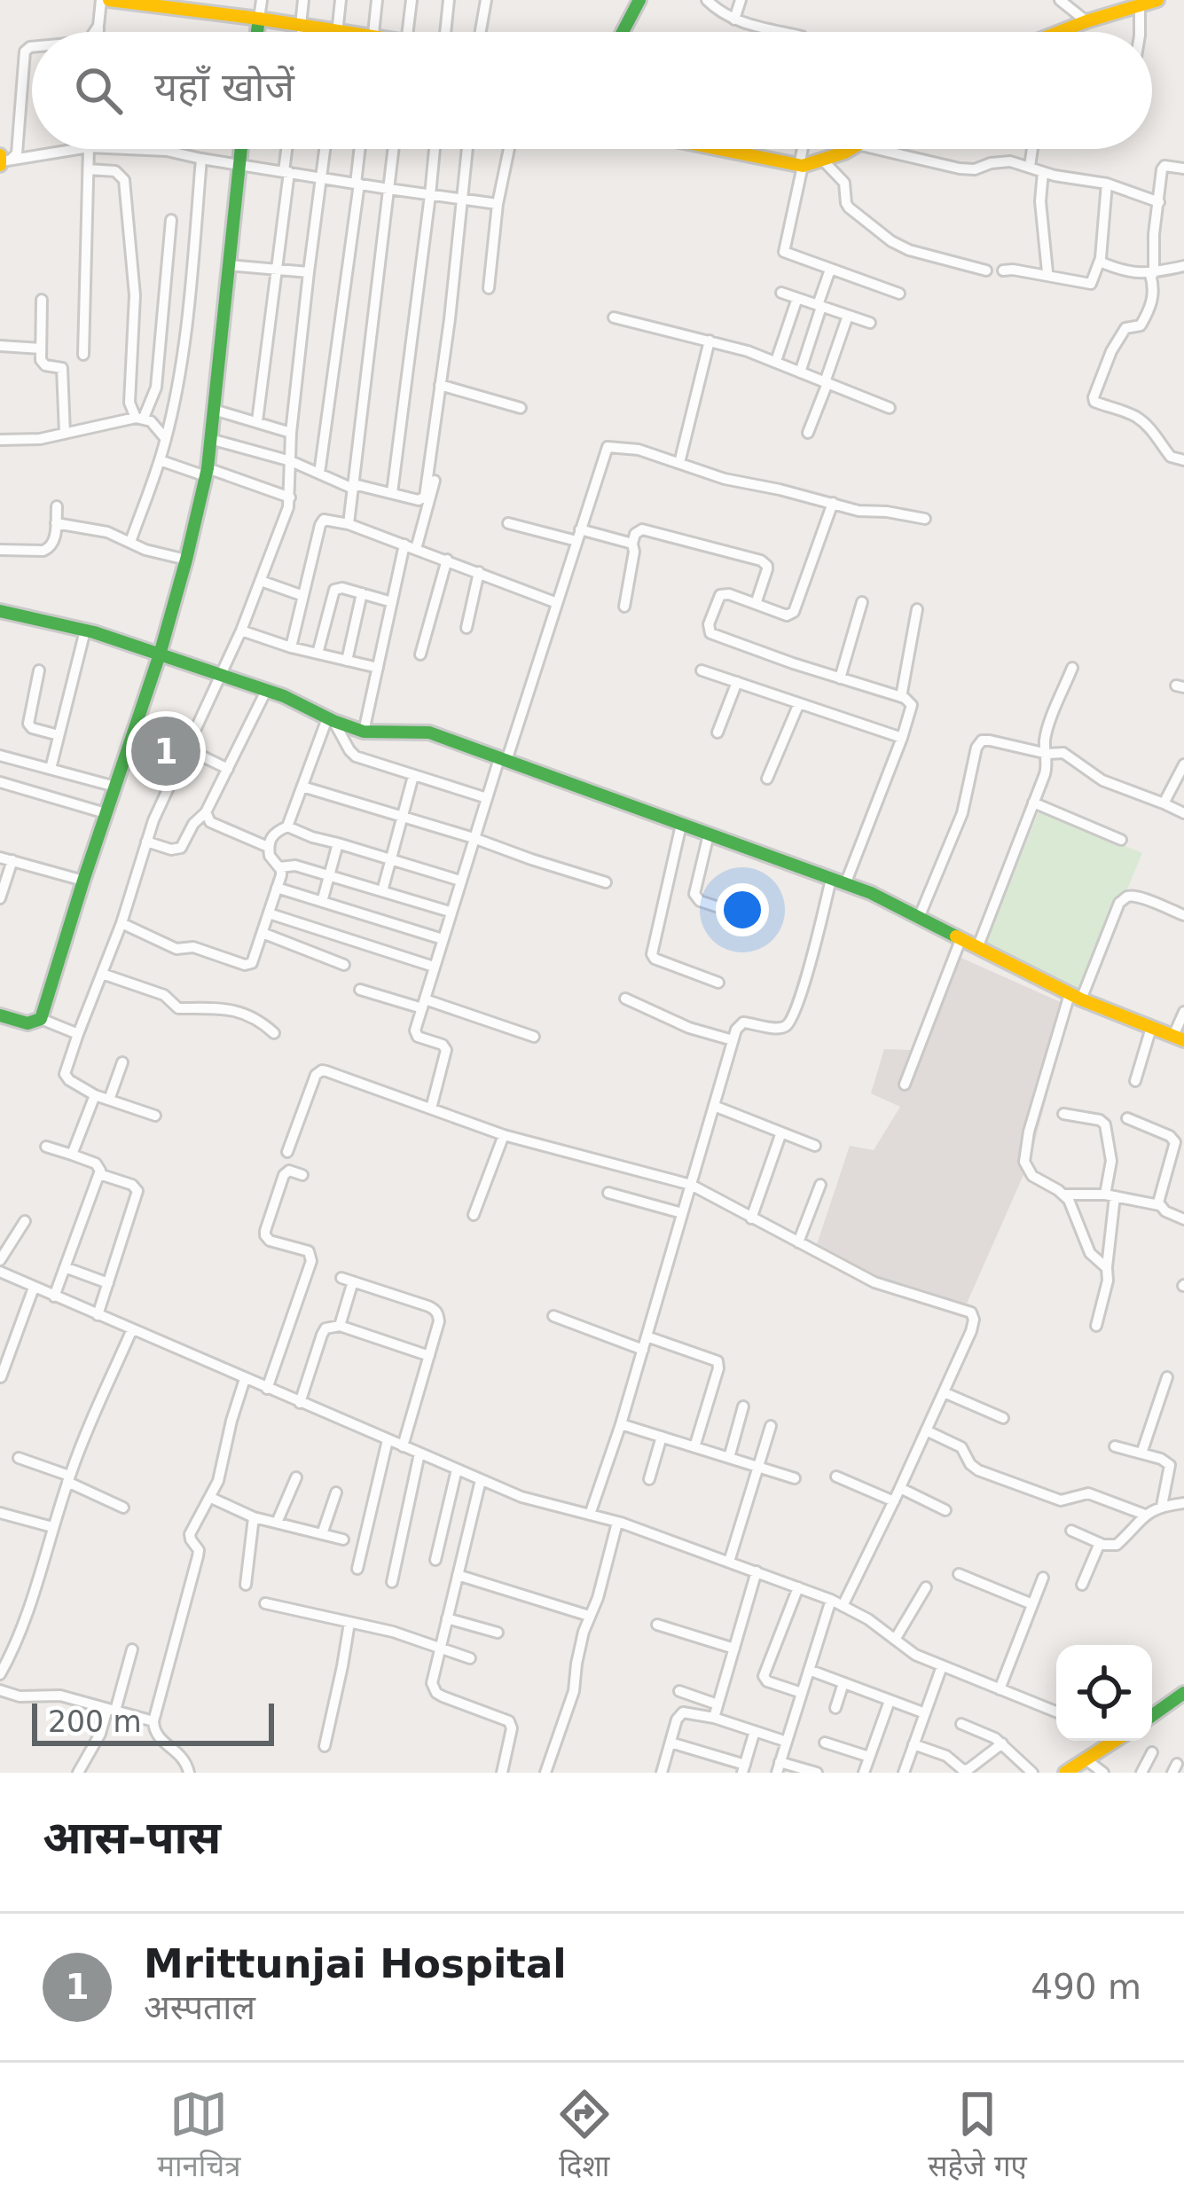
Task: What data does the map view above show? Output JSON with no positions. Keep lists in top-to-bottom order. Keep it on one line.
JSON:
{"scale_bar":"200 m","page":{"search":"यहाँ खोजें","pins":"1","scale":"200 m","heading":"आस-पास","list":[{"mark":"1","name":"Mrittunjai Hospital","note":"अस्पताल","value":"490 m"}],"nav":["मानचित्र","दिशा","सहेजे गए"]}}
